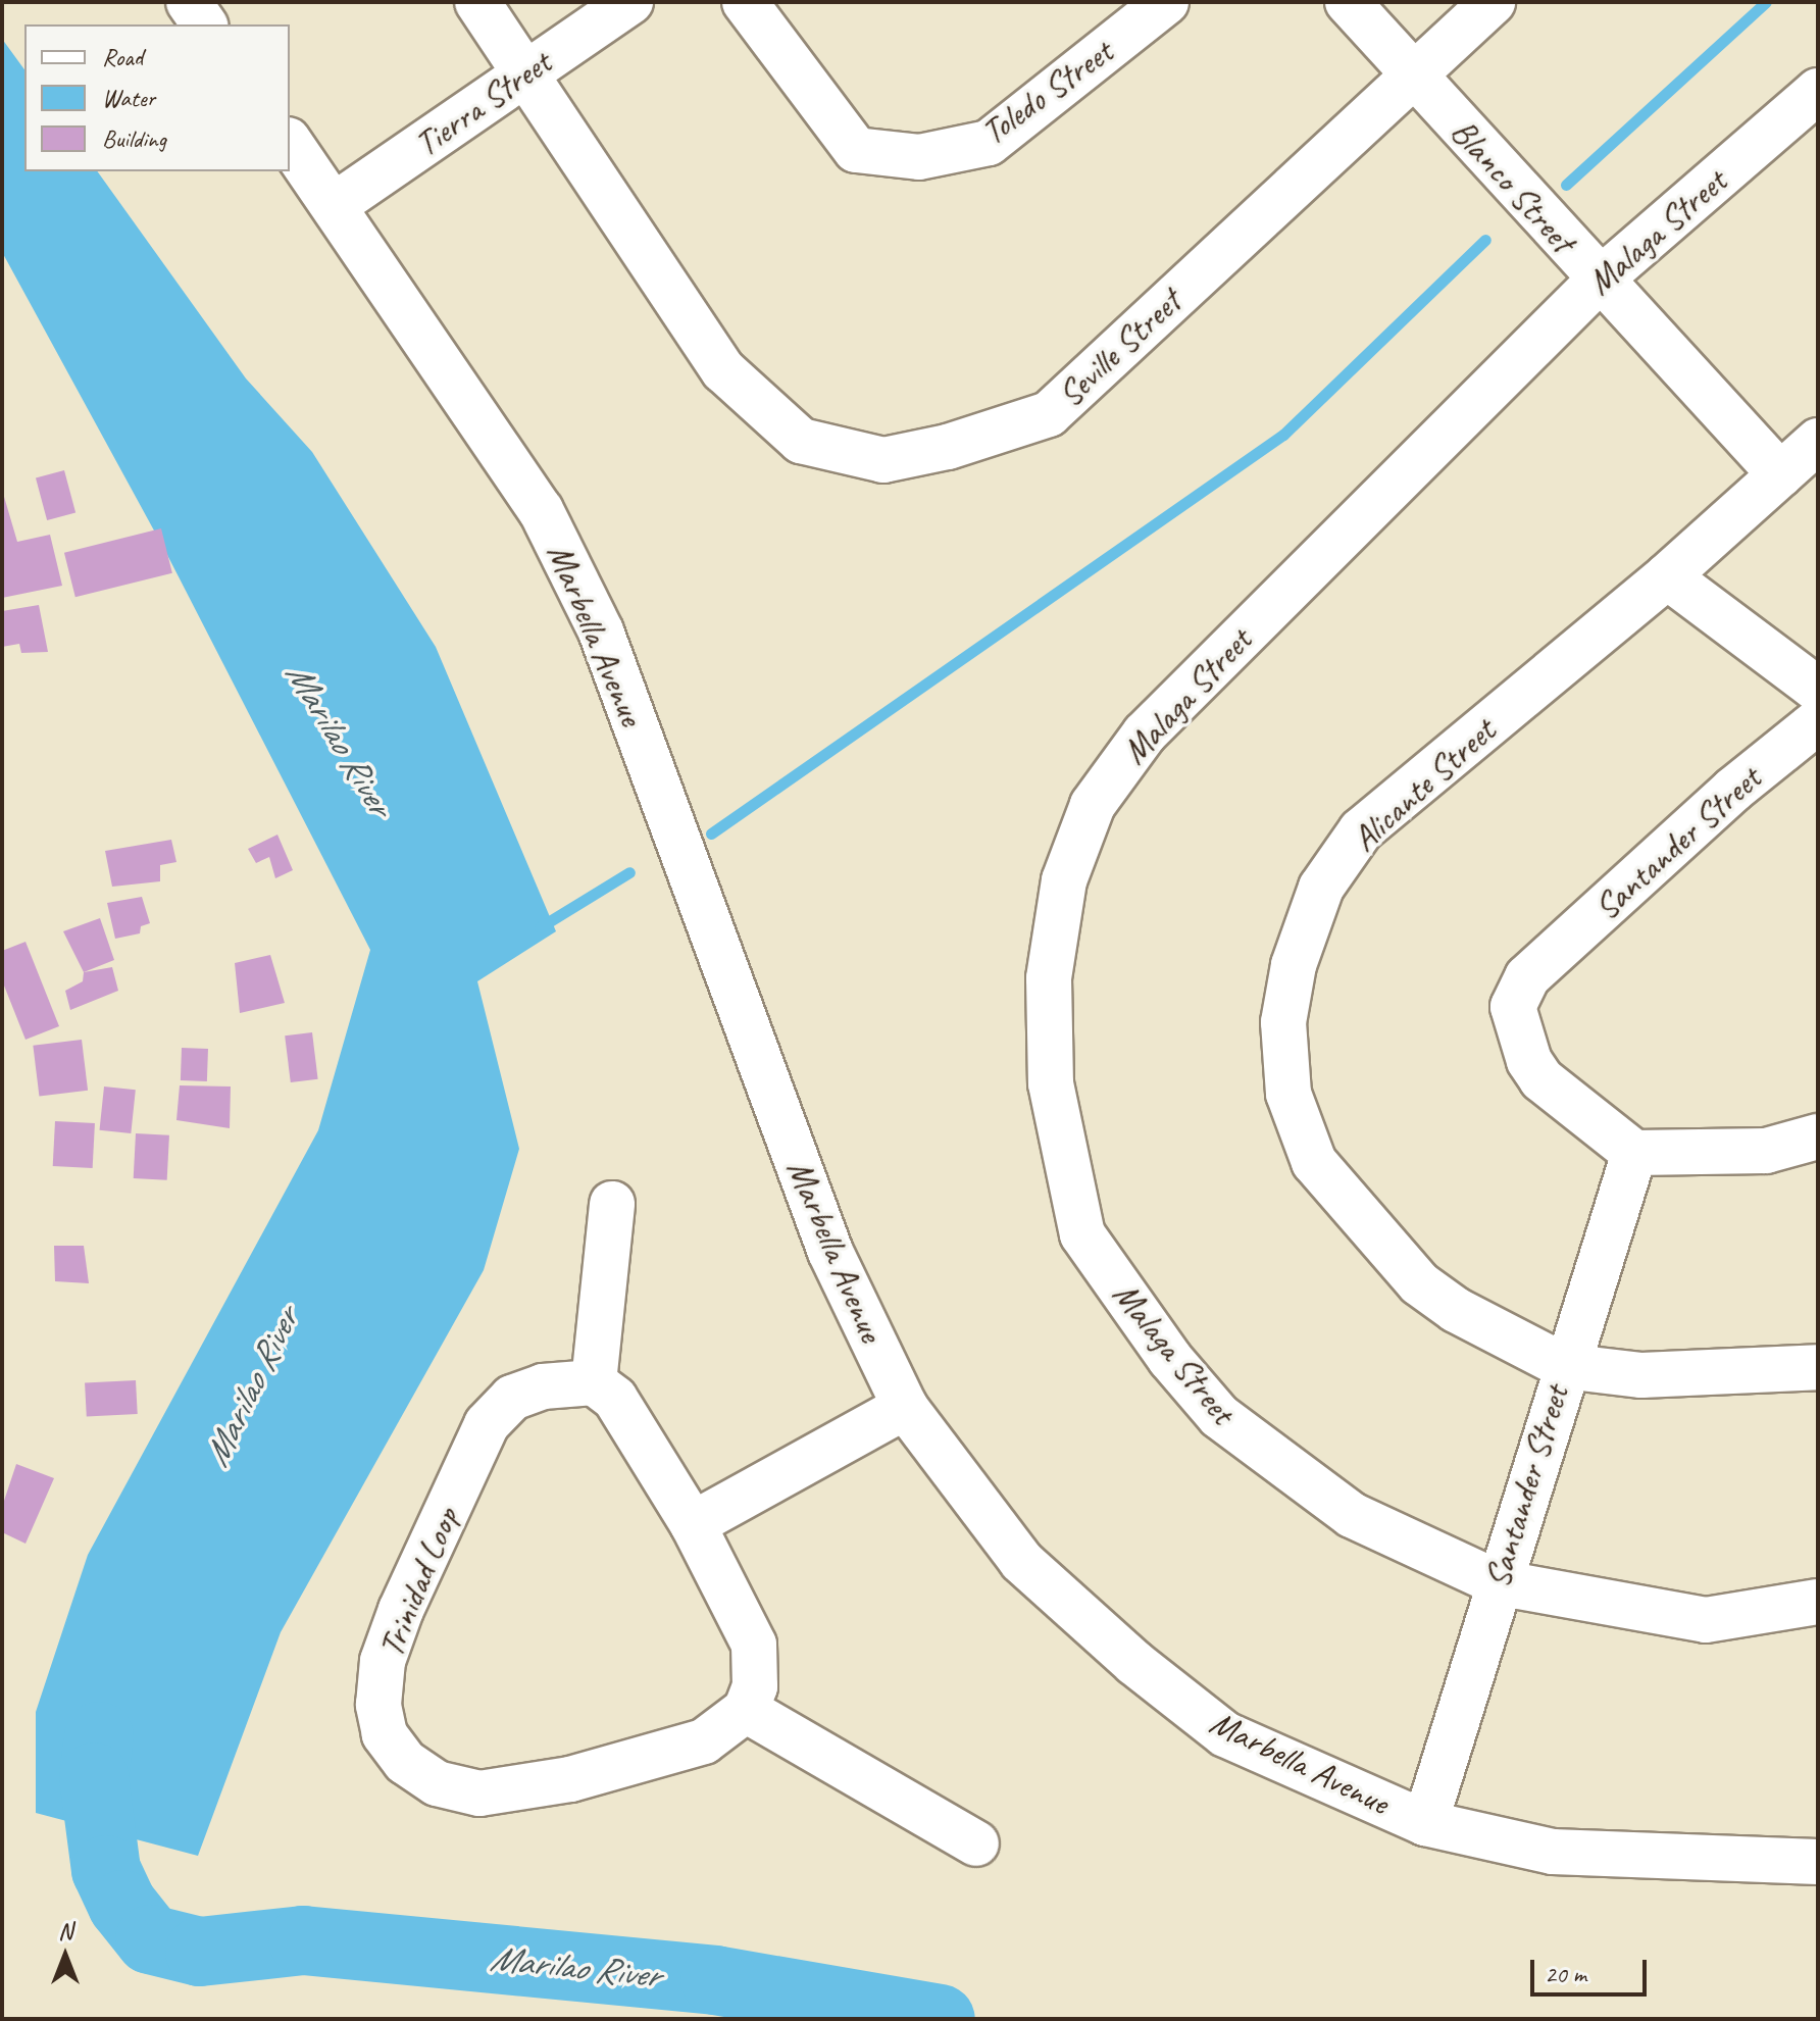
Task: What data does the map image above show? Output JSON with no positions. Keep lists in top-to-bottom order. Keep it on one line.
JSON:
{"streets":{"street":["Toledo Street","Tierra Street","Blanco Street","Malaga Street","Seville Street","Marbella Avenue","Alicante Street","Santander Street","Trinidad Loop"]},"crossings":[["Tierra Street","Seville Street"],["Tierra Street","Marbella Avenue"],["Blanco Street","Malaga Street"],["Blanco Street","Seville Street"],["Blanco Street","Alicante Street"],["Malaga Street","Santander Street"],["Marbella Avenue","Santander Street"],["Alicante Street","Santander Street"]],"water":["Marilao River"],"legend":["Road","Water","Building"],"scale_bar":"20 m","north":"top"}
